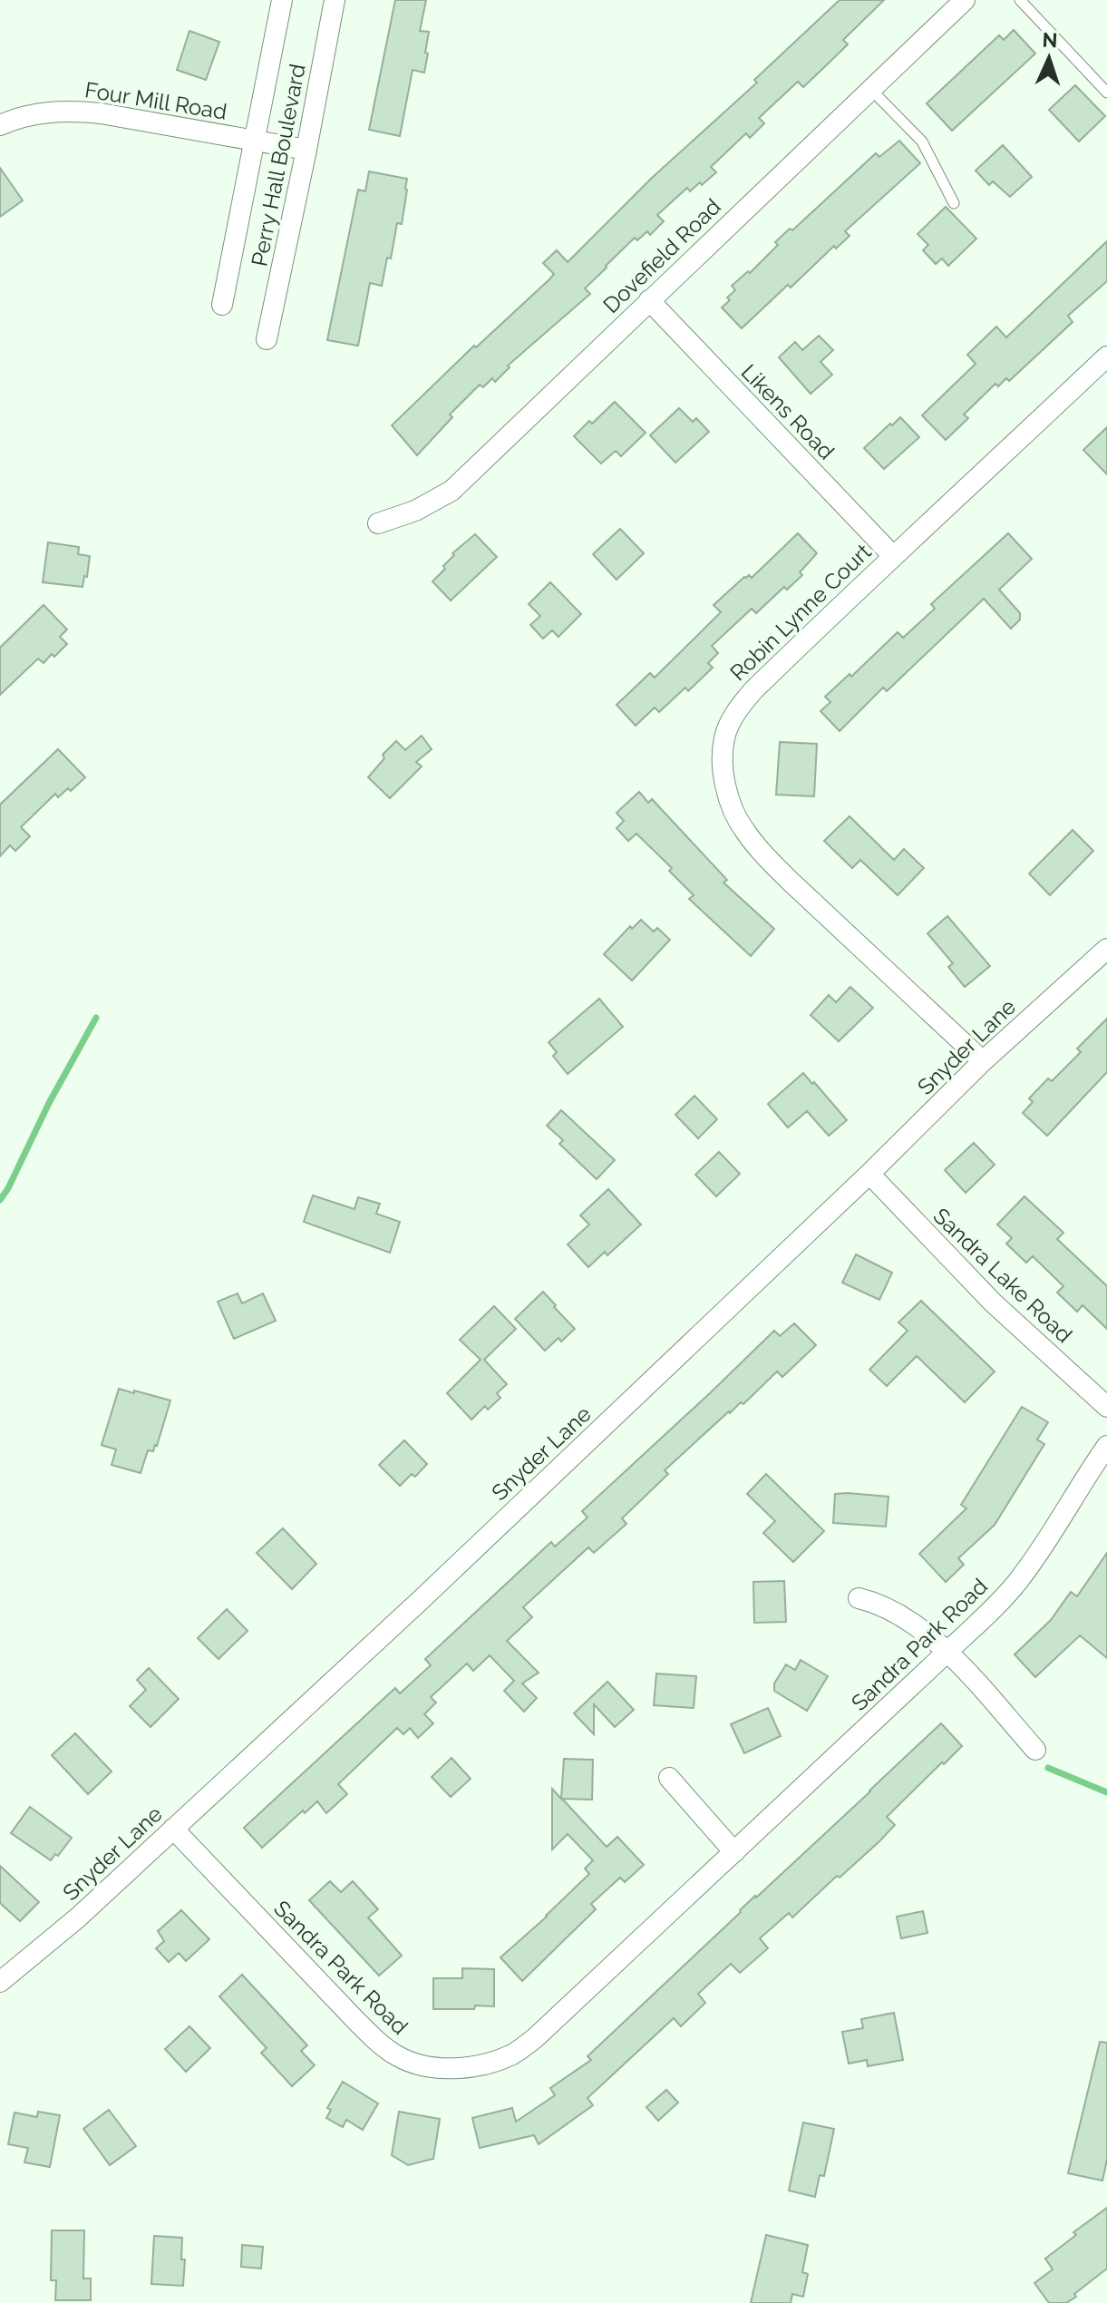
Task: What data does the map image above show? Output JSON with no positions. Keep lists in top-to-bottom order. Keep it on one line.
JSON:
{"streets":{"street":["Four Mill Road","Perry Hall Boulevard","Dovefield Road","Likens Road","Robin Lynne Court","Snyder Lane","Sandra Lake Road","Sandra Park Road"]},"crossings":[["Four Mill Road","Perry Hall Boulevard"],["Dovefield Road","Likens Road"],["Likens Road","Robin Lynne Court"],["Robin Lynne Court","Snyder Lane"],["Snyder Lane","Sandra Lake Road"],["Snyder Lane","Sandra Park Road"]],"north":"top"}
